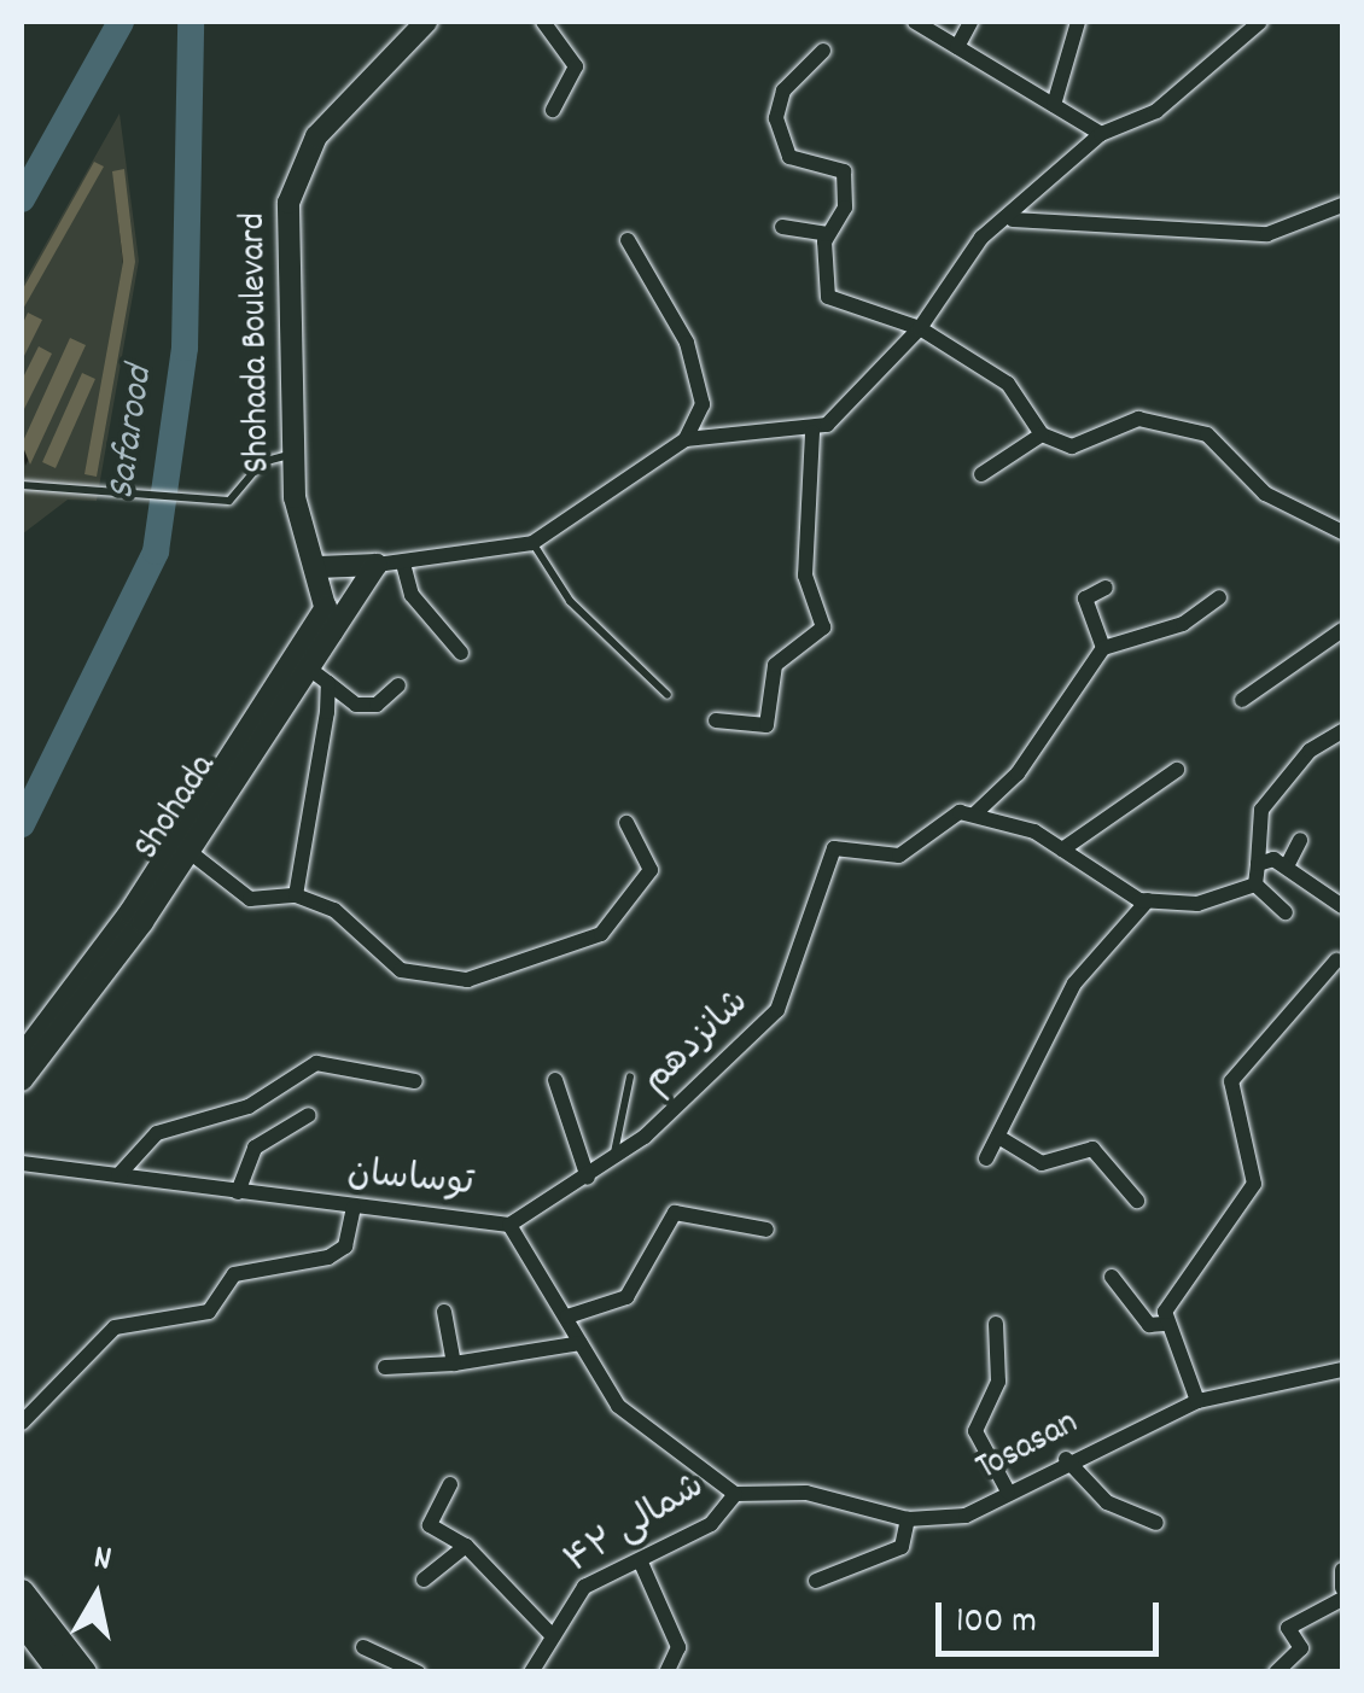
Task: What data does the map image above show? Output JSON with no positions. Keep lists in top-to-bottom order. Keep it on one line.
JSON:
{"streets":{"main road":["Shohada Boulevard","Shohada"],"street":["شانزدهم","توساسان","Tosasan","شمالی ۴۲"]},"crossings":[["Shohada Boulevard","Shohada"],["شانزدهم","توساسان"],["توساسان","Tosasan"],["توساسان","شمالی ۴۲"],["Tosasan","شمالی ۴۲"]],"water":["Safarood"],"scale_bar":"100 m","north":"top"}
